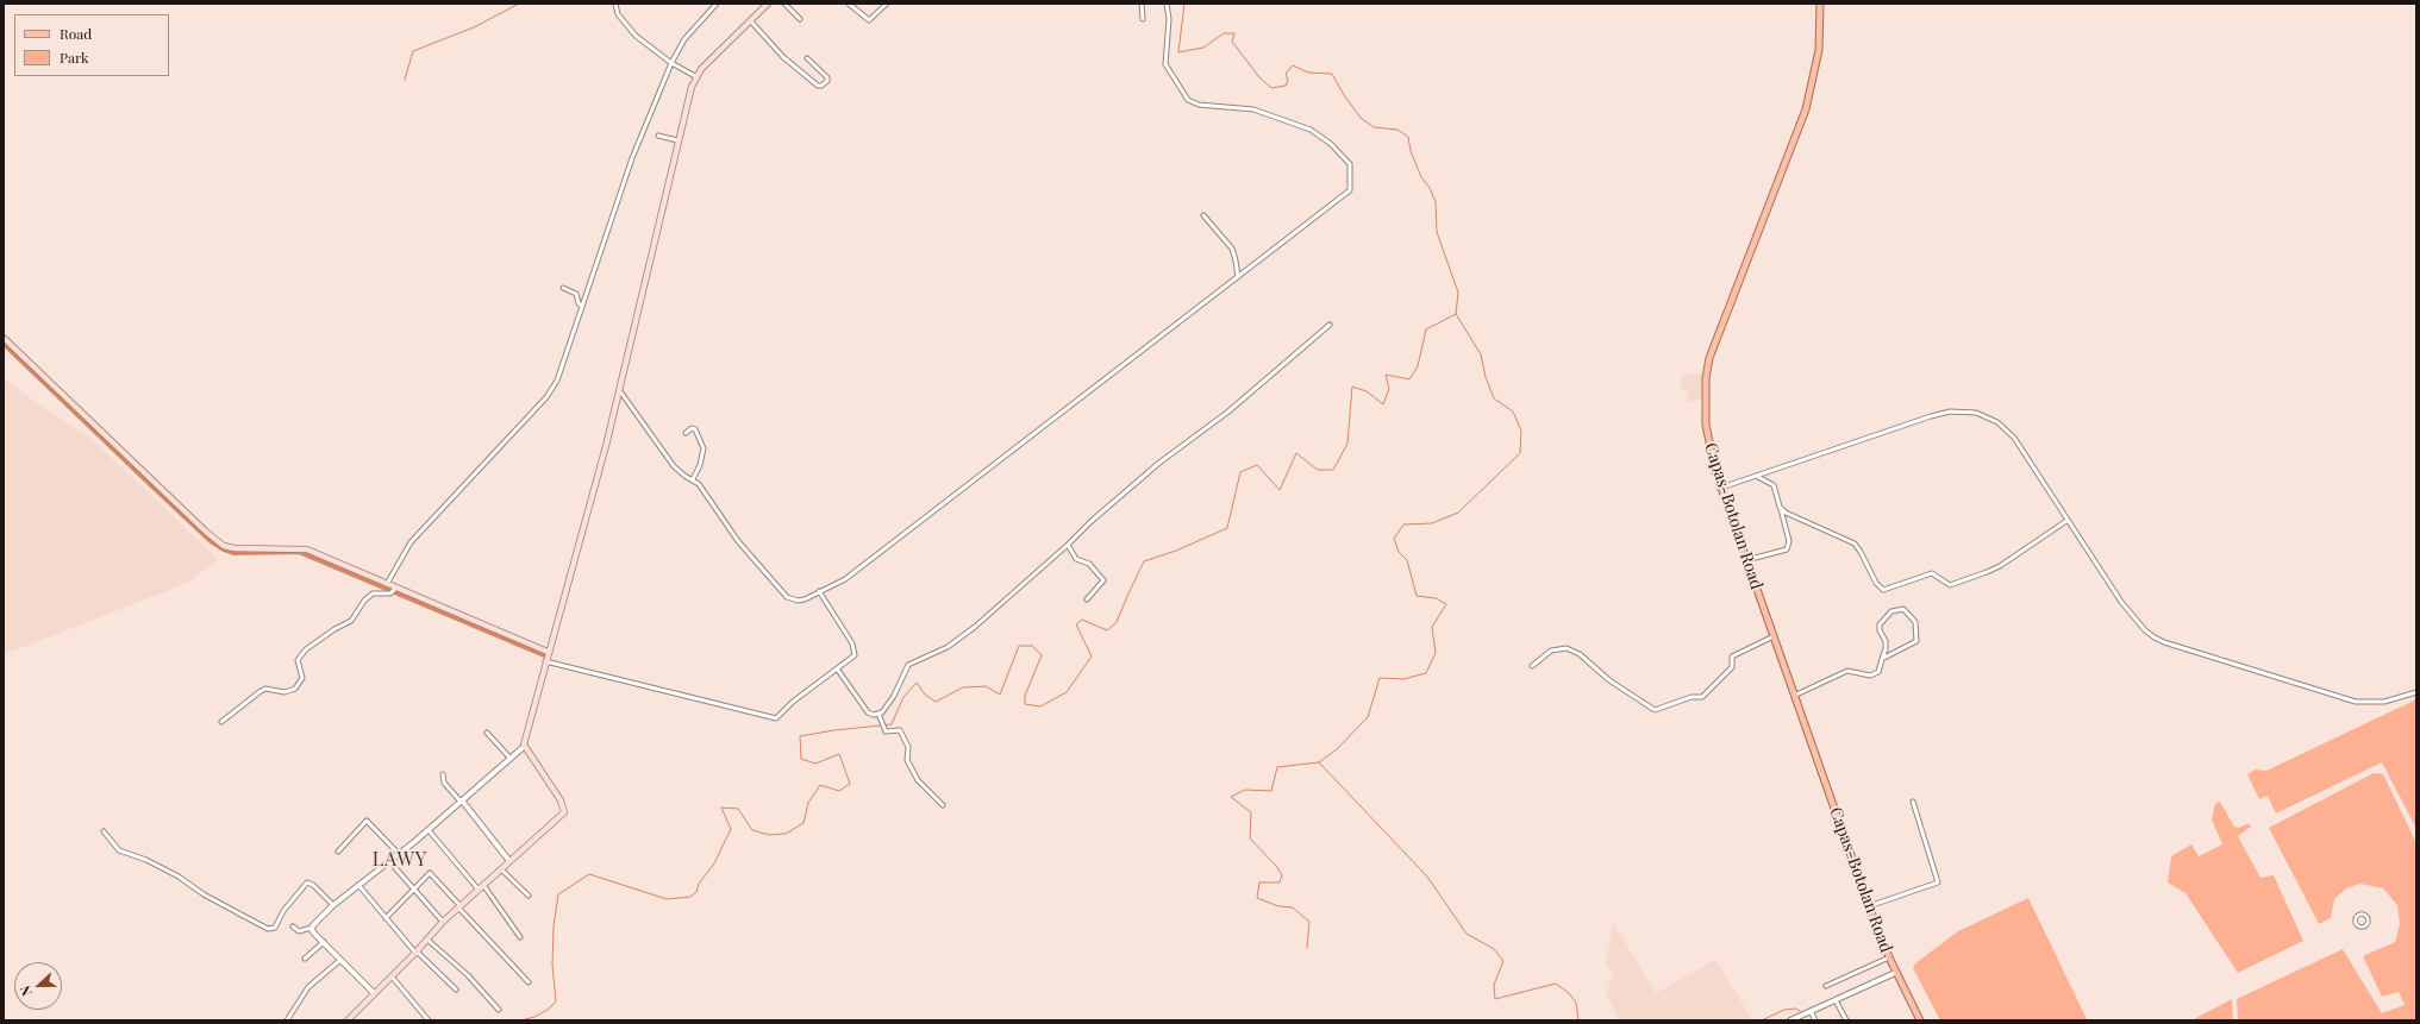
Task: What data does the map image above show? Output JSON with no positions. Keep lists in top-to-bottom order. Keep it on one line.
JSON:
{"streets":{"main road":["Capas-Botolan Road"]},"districts":["LAWY"],"legend":["Road","Park"],"north":"left"}
